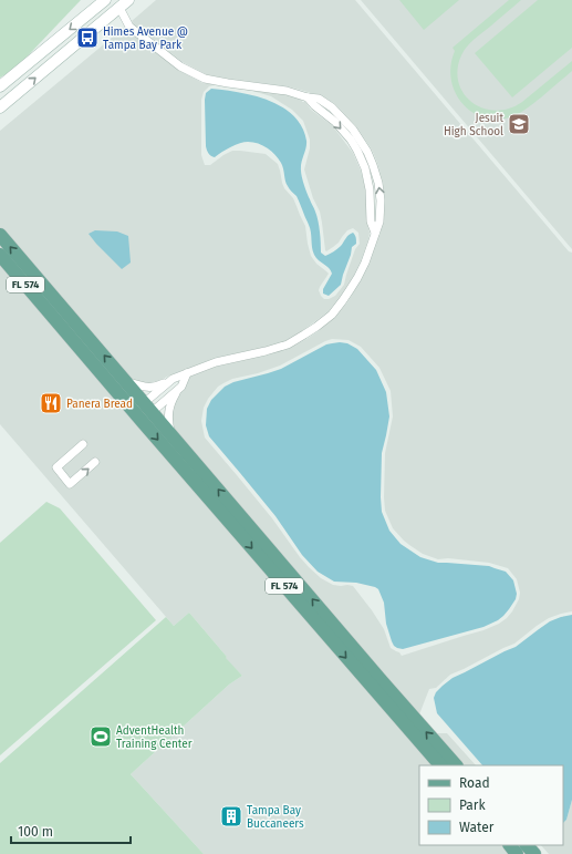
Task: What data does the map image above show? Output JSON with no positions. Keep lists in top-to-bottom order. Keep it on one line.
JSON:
{"streets":{"main road":["FL 574"]},"places":{"bus stop":["Himes Avenue @ Tampa Bay Park"],"school or university":["Jesuit High School"],"restaurant":["Panera Bread"],"sports":["AdventHealth Training Center"],"building":["Tampa Bay Buccaneers"]},"legend":["Road","Park","Water"],"scale_bar":"100 m"}
